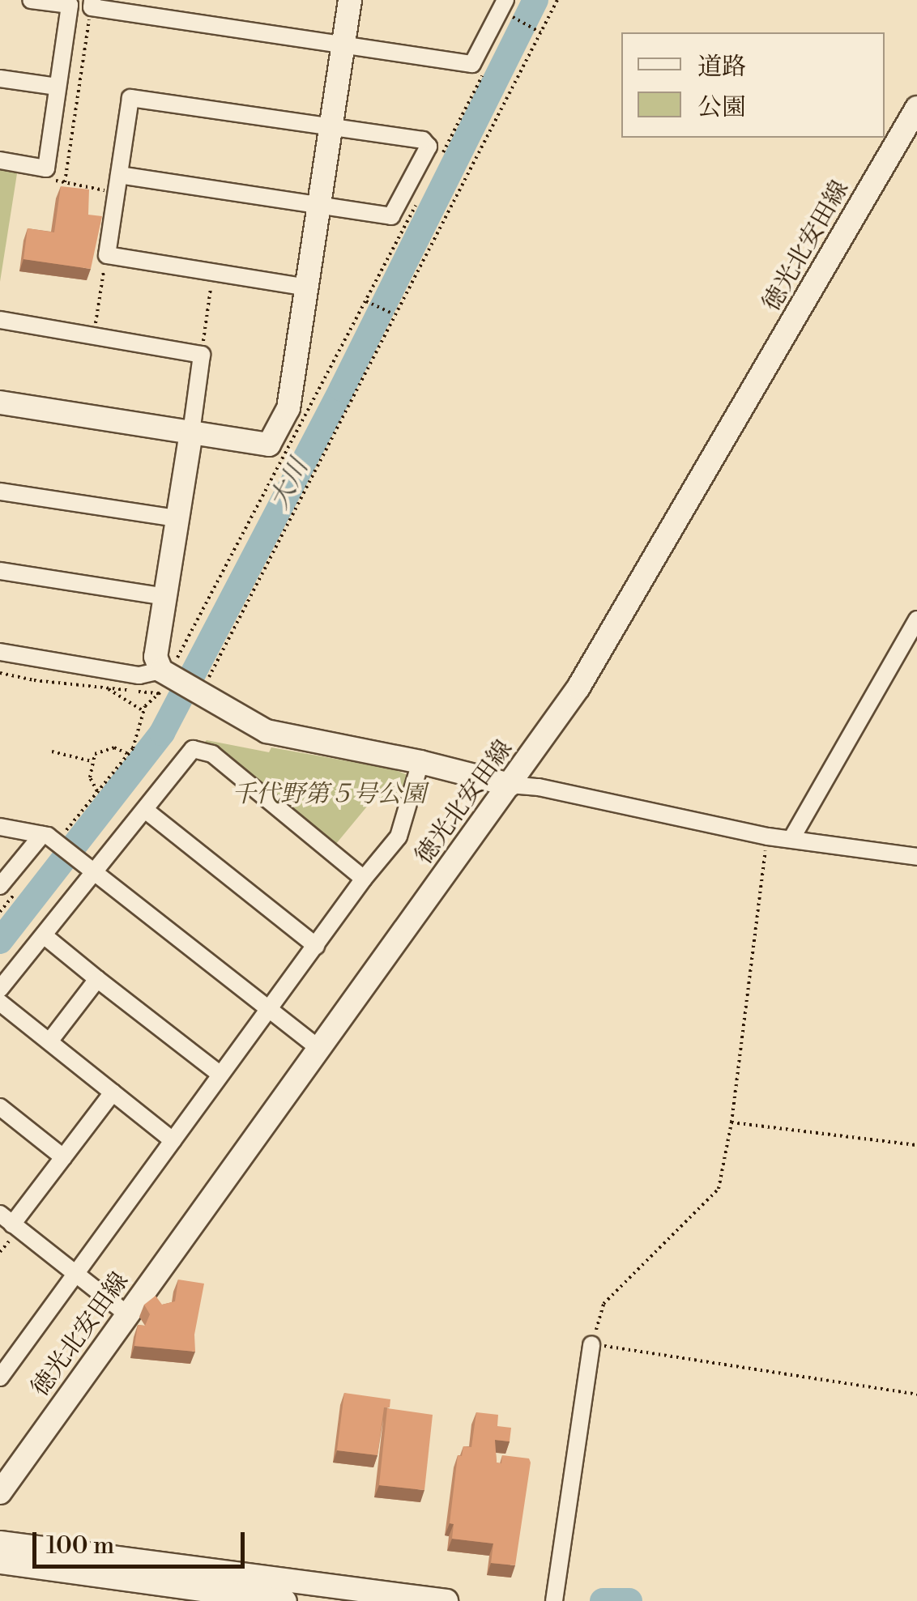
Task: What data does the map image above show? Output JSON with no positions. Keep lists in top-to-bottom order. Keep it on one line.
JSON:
{"streets":{"street":["徳光北安田線"]},"water":["大川"],"parks":["千代野第５号公園"],"legend":["道路","公園"],"scale_bar":"100 m"}
